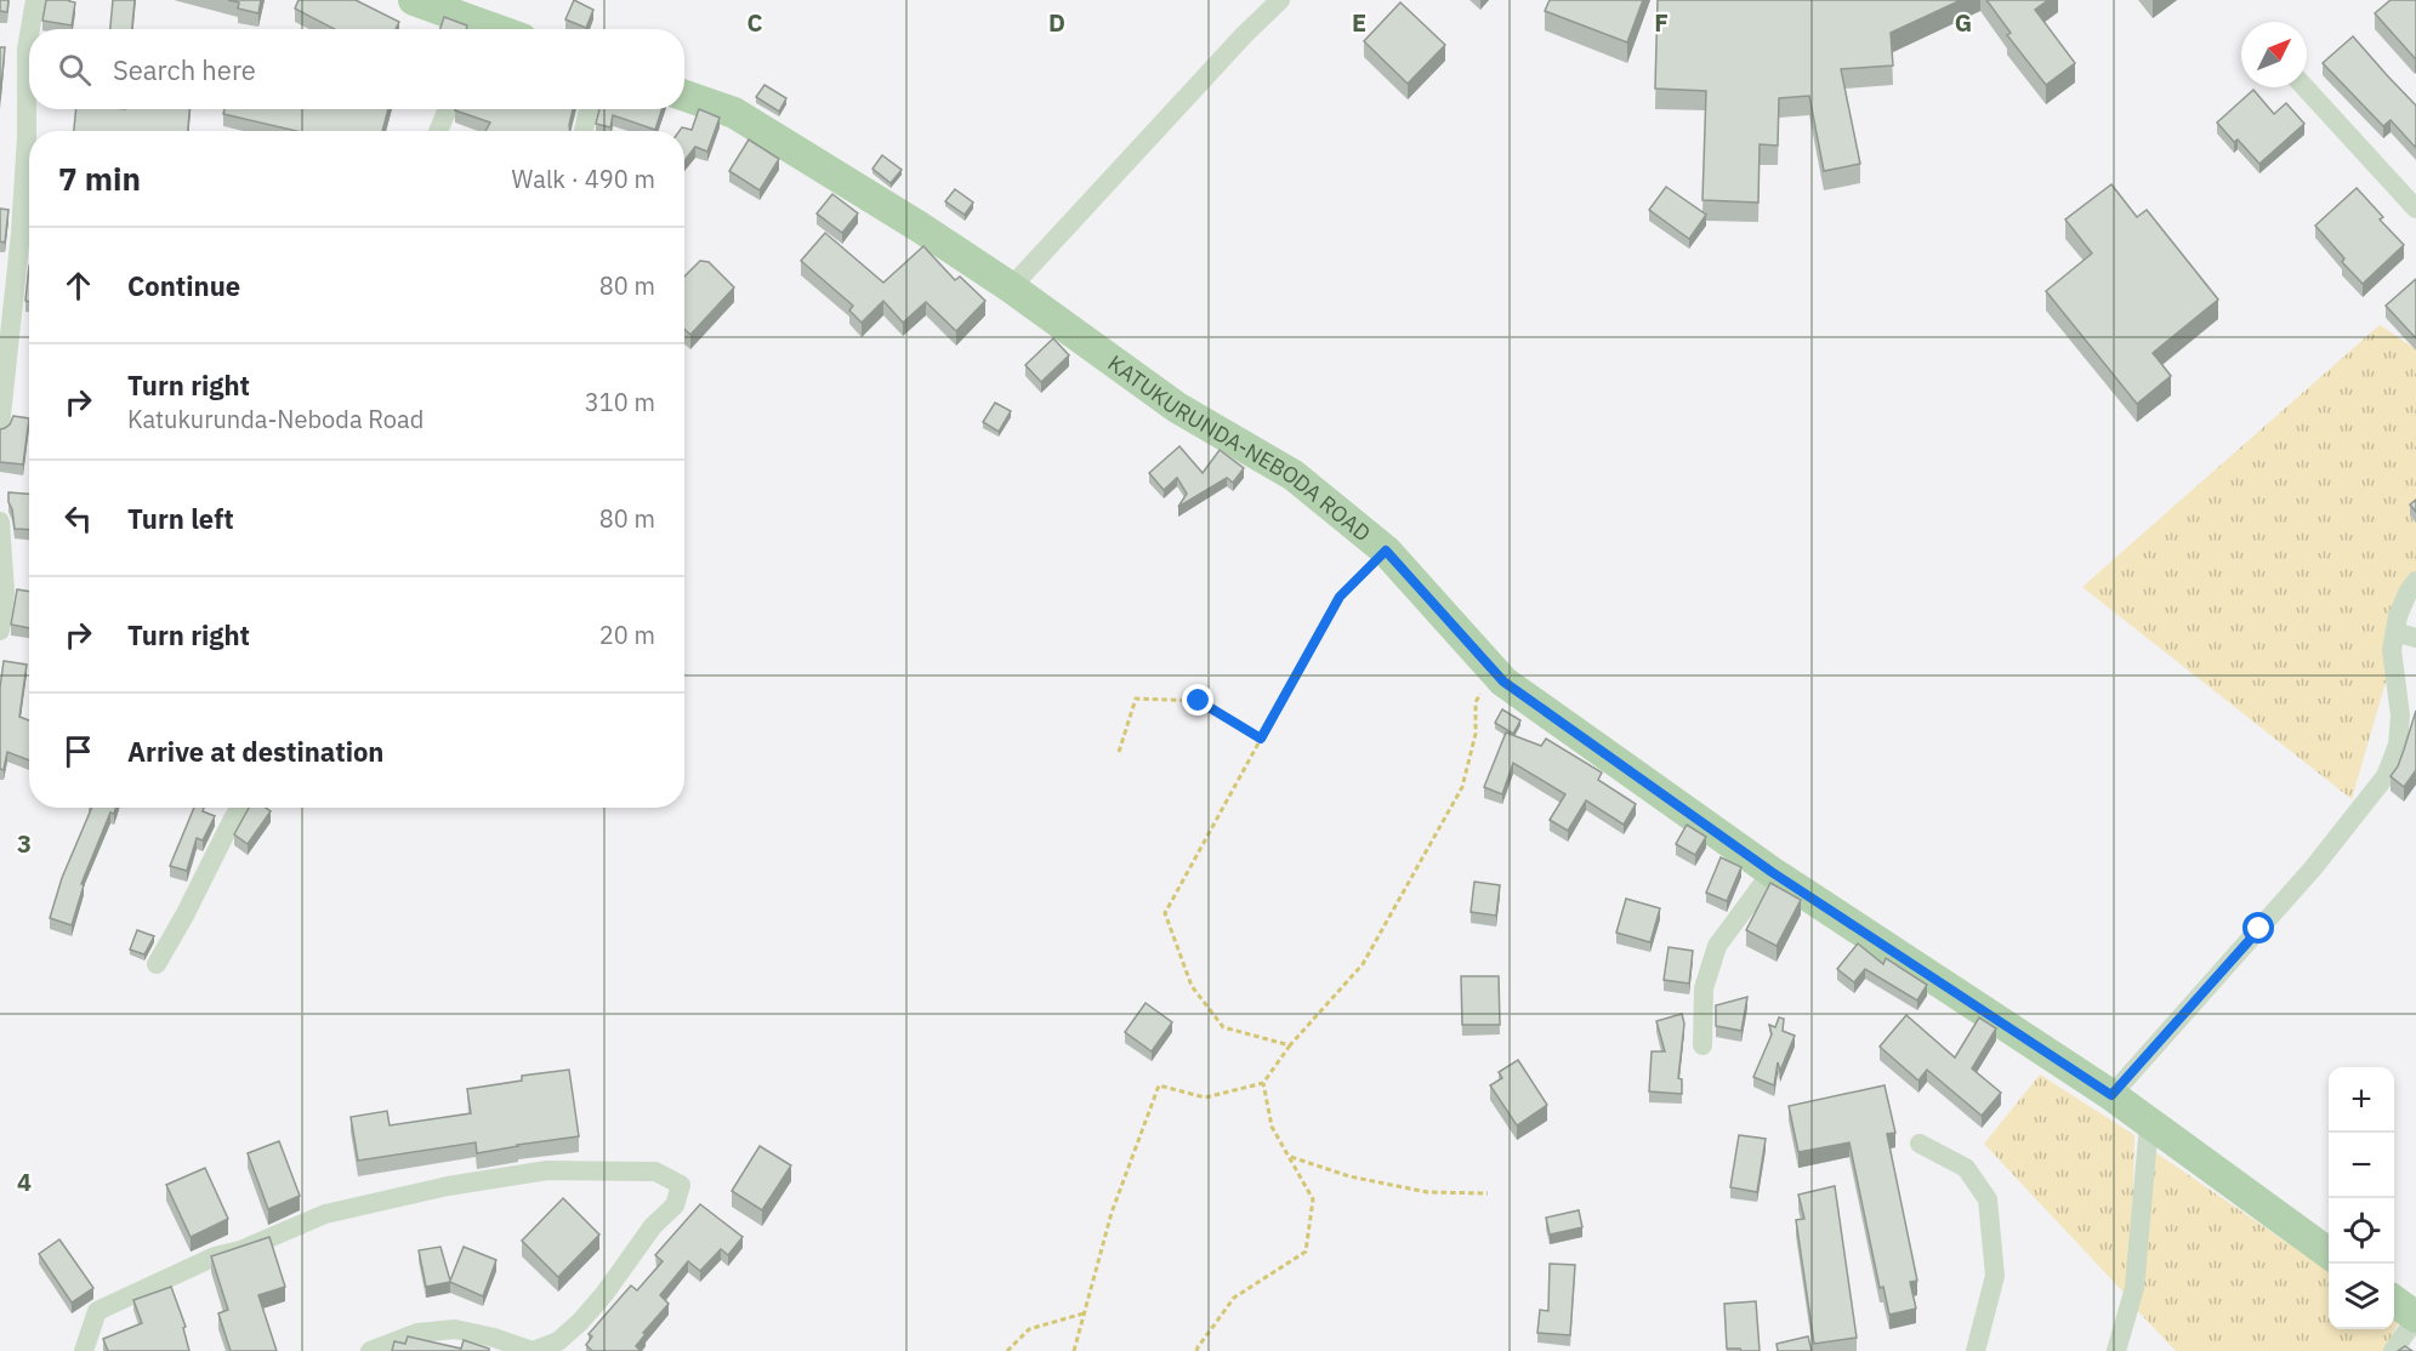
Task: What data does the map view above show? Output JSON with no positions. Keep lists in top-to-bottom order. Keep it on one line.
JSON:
{"streets":{"main road":["KATUKURUNDA-NEBODA ROAD"]},"north":"top right","page":{"search":"Search here","heading":["7 min","Walk · 490 m"],"list":[["Continue","80 m"],["Turn right","Katukurunda-Neboda Road","310 m"],["Turn left","80 m"],["Turn right","20 m"],"Arrive at destination"],"map_buttons":["+","−"]},"grid":{"columns":["C","D","E","F","G"],"rows":["3","4"]}}
